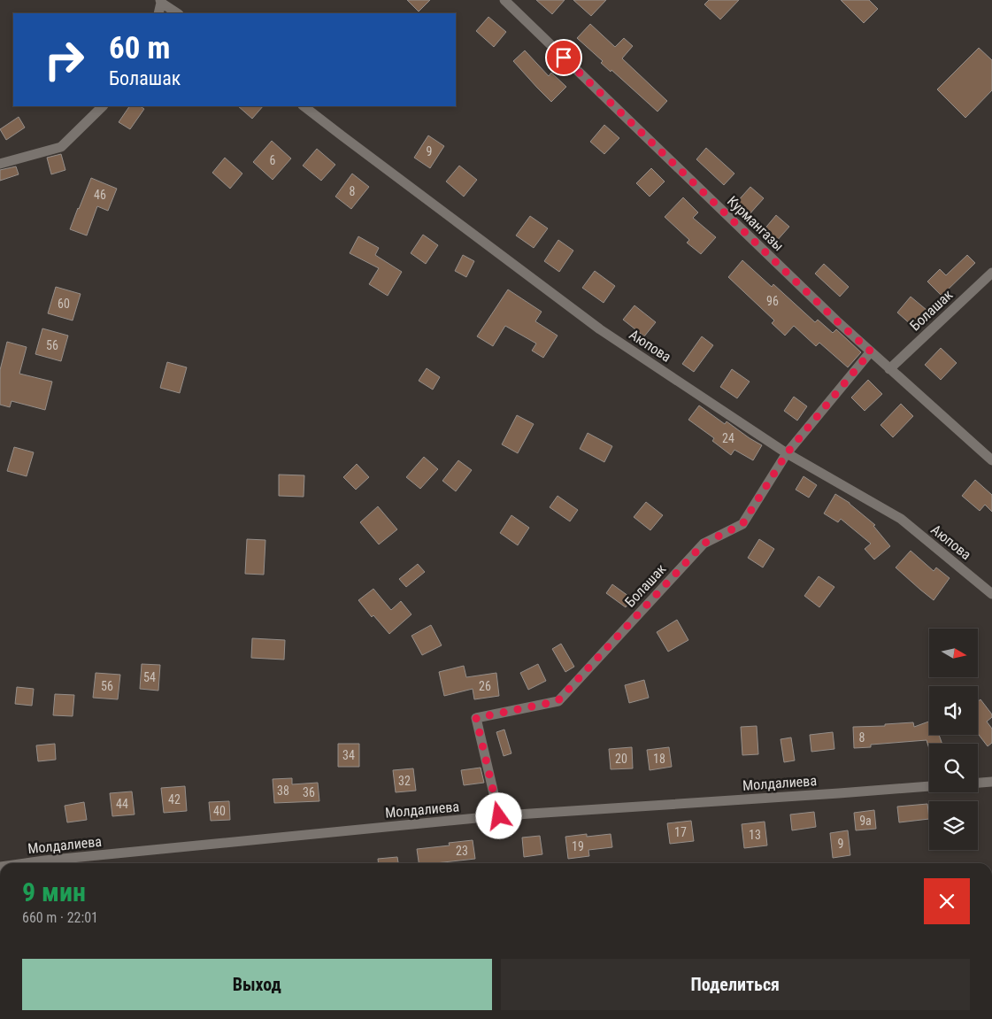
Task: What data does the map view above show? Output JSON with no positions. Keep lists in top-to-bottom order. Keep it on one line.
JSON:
{"streets":{"street":["Курмангазы","Болашак","Аюпова","Молдалиева"]},"crossings":[["Курмангазы","Болашак"],["Болашак","Аюпова"],["Болашак","Молдалиева"]],"house_numbers":["9","6","8","46","96","60","56","24","54","56","26","8","34","20","18","32","38","36","42","44","40","9а","17","13","9","19","23"],"north":"right","page":{"turn":["60 m","Болашак"],"heading":["9 мин","660 m · 22:01"],"buttons":["Выход","Поделиться"]}}
